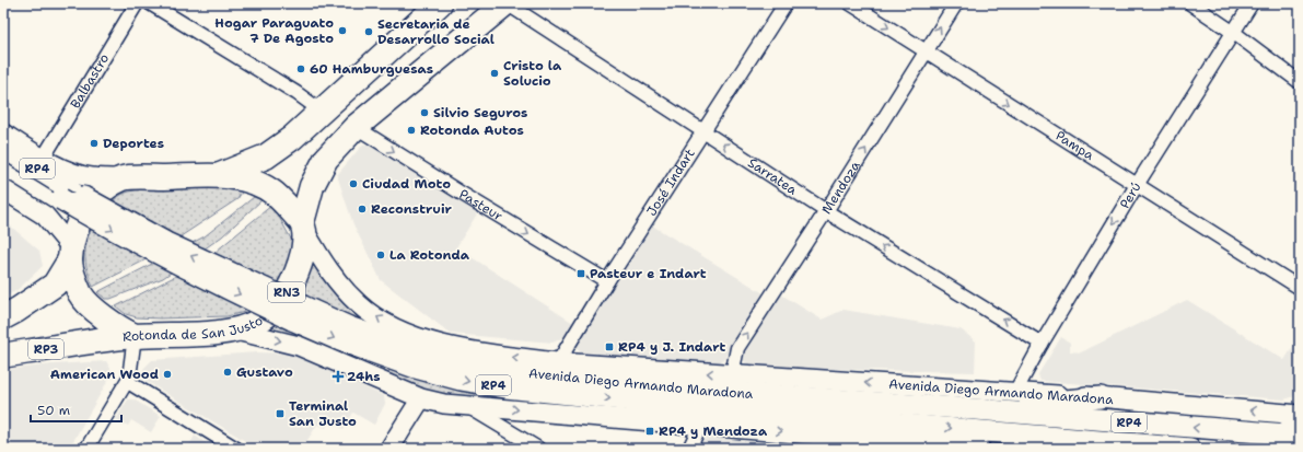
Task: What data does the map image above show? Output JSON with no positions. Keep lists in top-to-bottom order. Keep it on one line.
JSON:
{"streets":{"highway":["RN3","Rotonda de San Justo","RP3"],"main road":["RP4","Avenida Diego Armando Maradona"],"street":["Balbastro","Pampa","Sarratea","José Indart","Mendoza","Perú","Pasteur"]},"crossings":[["Pampa","Mendoza"],["Pampa","Perú"],["Sarratea","José Indart"],["Sarratea","Mendoza"],["Sarratea","Perú"],["Sarratea","RN3"],["José Indart","Pasteur"],["José Indart","Avenida Diego Armando Maradona"],["Mendoza","Avenida Diego Armando Maradona"],["Perú","Avenida Diego Armando Maradona"],["Pasteur","RN3"],["RN3","Rotonda de San Justo"],["RN3","Avenida Diego Armando Maradona"],["Rotonda de San Justo","RP3"],["Rotonda de San Justo","Avenida Diego Armando Maradona"]],"one_way":["Pampa","Sarratea","Mendoza","Perú","Pasteur"],"places":{"other":["Hogar Paraguato 7 De Agosto","Secretaria de Desarrollo Social","60 Hamburguesas","Cristo la Solucio","Silvio Seguros","Rotonda Autos","Deportes","Ciudad Moto","Reconstruir","La Rotonda","Gustavo","American Wood"],"transit":["Pasteur e Indart","RP4 y J. Indart","Terminal San Justo","RP4 y Mendoza"],"health":["24hs"]},"scale_bar":"50 m"}
